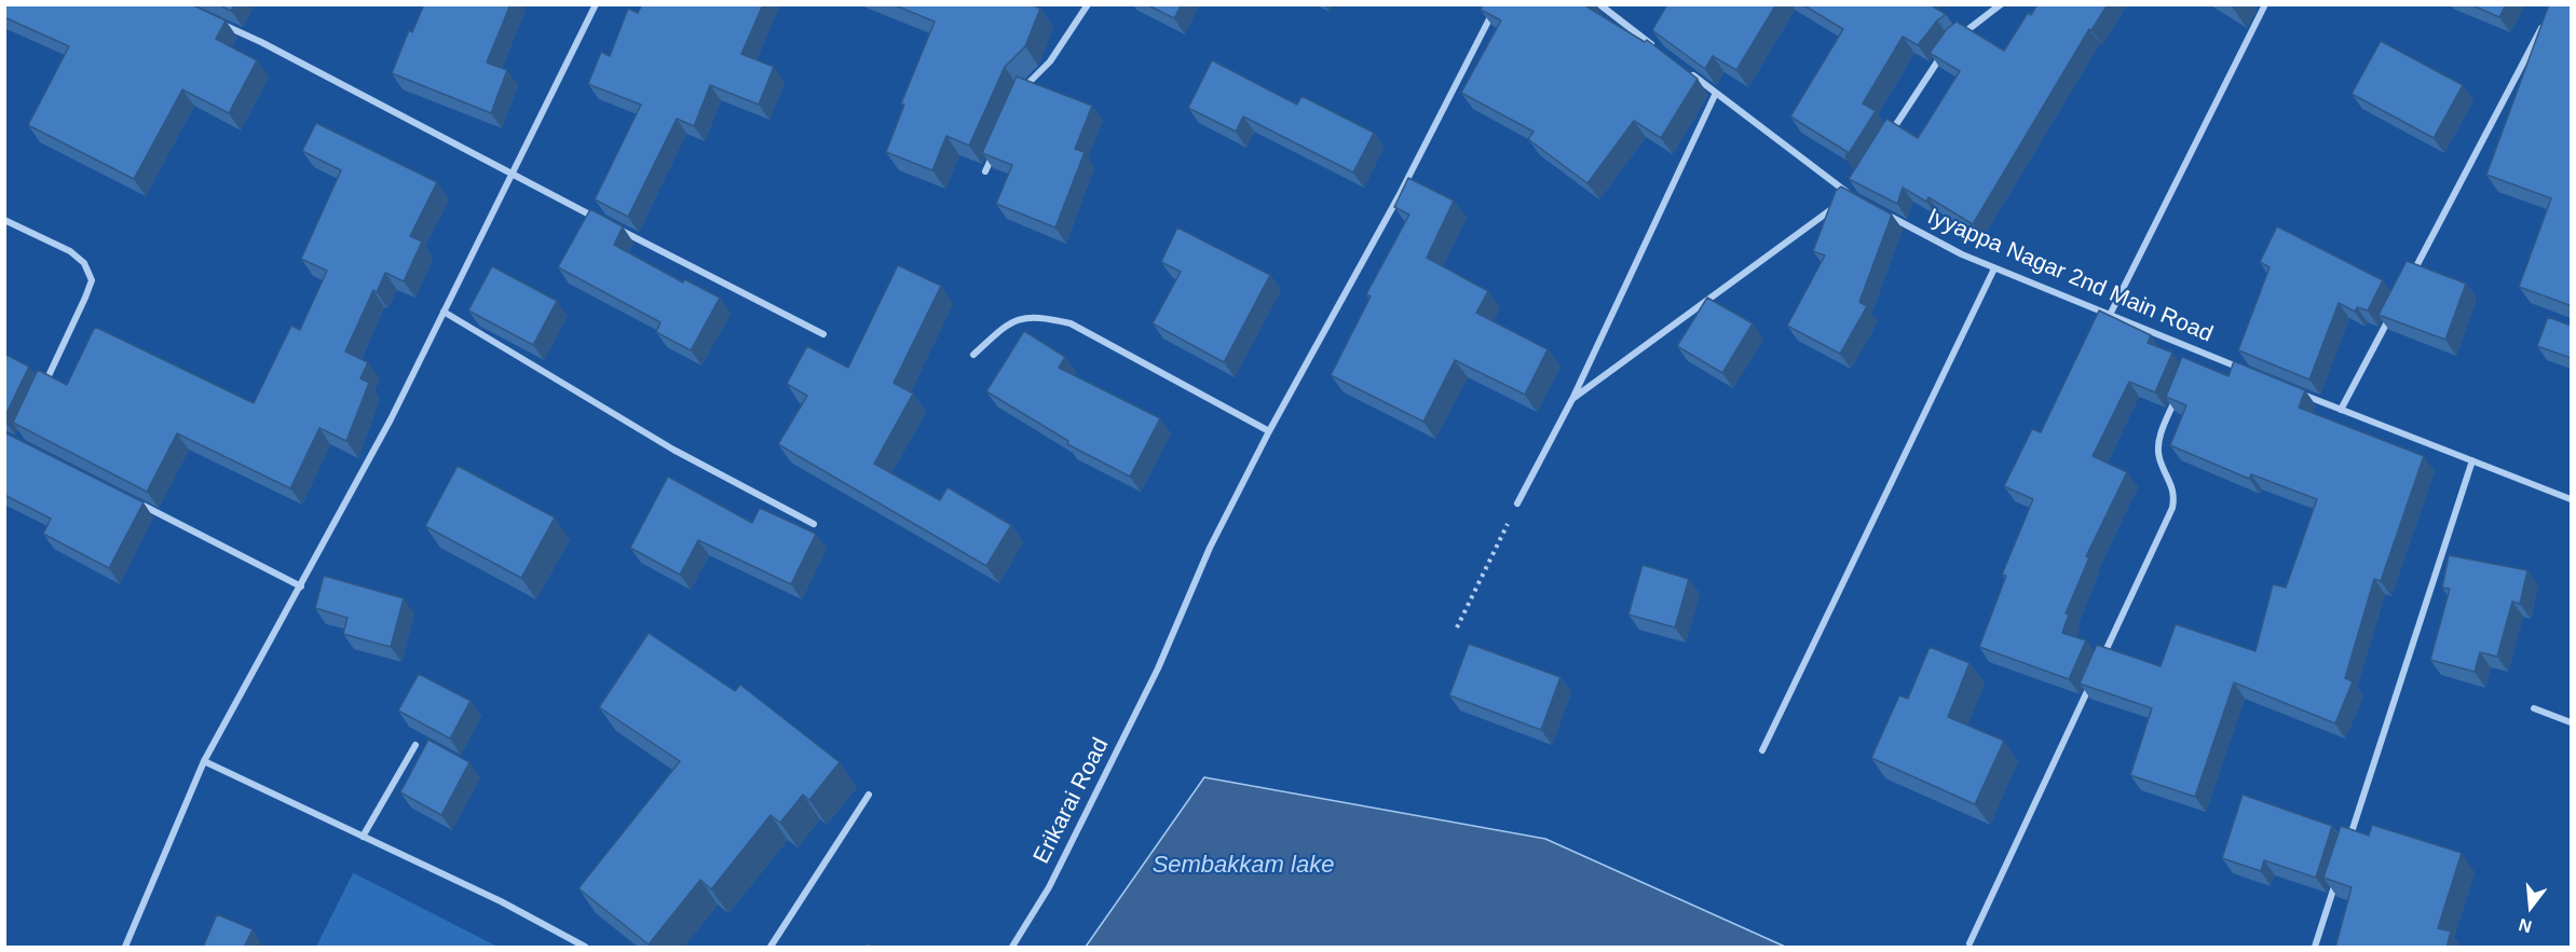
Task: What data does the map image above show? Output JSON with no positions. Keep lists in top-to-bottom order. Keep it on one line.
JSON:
{"streets":{"street":["Iyyappa Nagar 2nd Main Road","Erikarai Road"]},"water":["Sembakkam lake"],"north":"bottom"}
